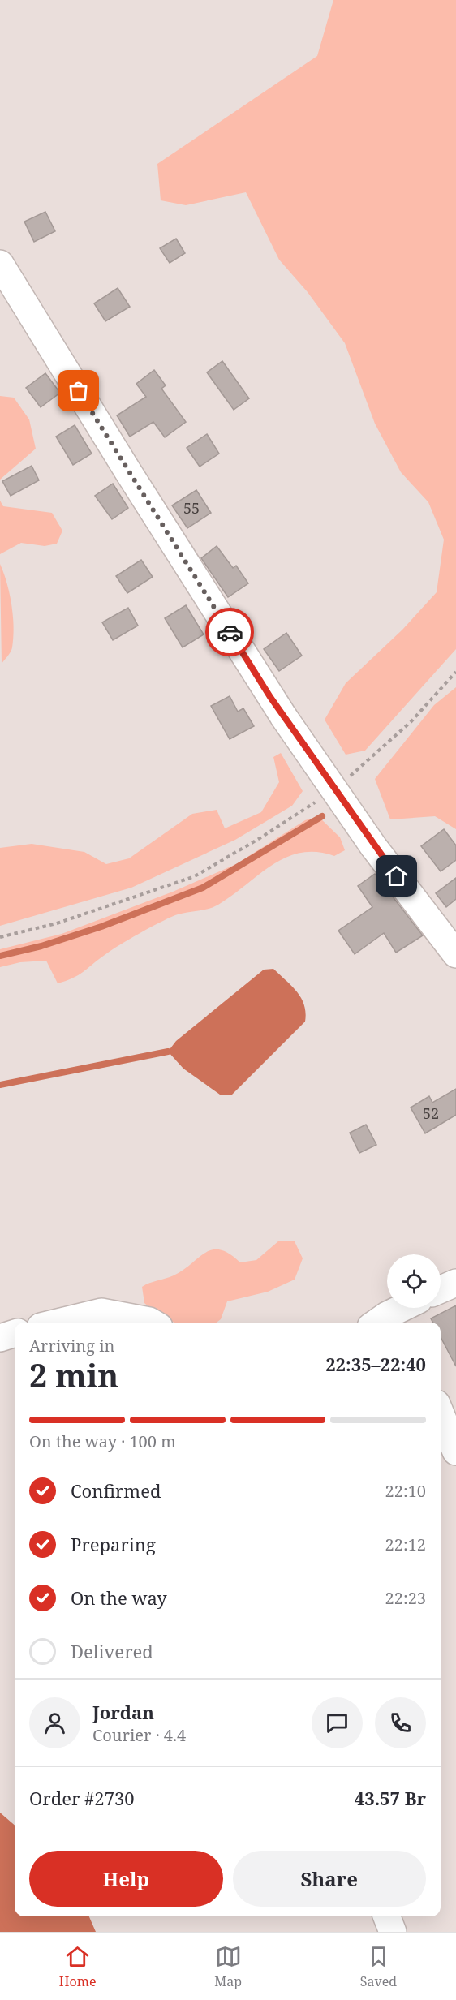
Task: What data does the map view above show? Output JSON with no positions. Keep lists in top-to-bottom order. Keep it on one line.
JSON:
{"house_numbers":["55","52"],"page":{"heading":["2 min","Arriving in","22:35–22:40"],"panel":["Jordan","Courier · 4.4","Order #2730","43.57 Br"],"bar":"On the way · 100 m","list":[["Confirmed","22:10"],["Preparing","22:12"],["On the way","22:23"],"Delivered"],"buttons":["Help","Share"],"tabs":["Home","Map","Saved"]}}
